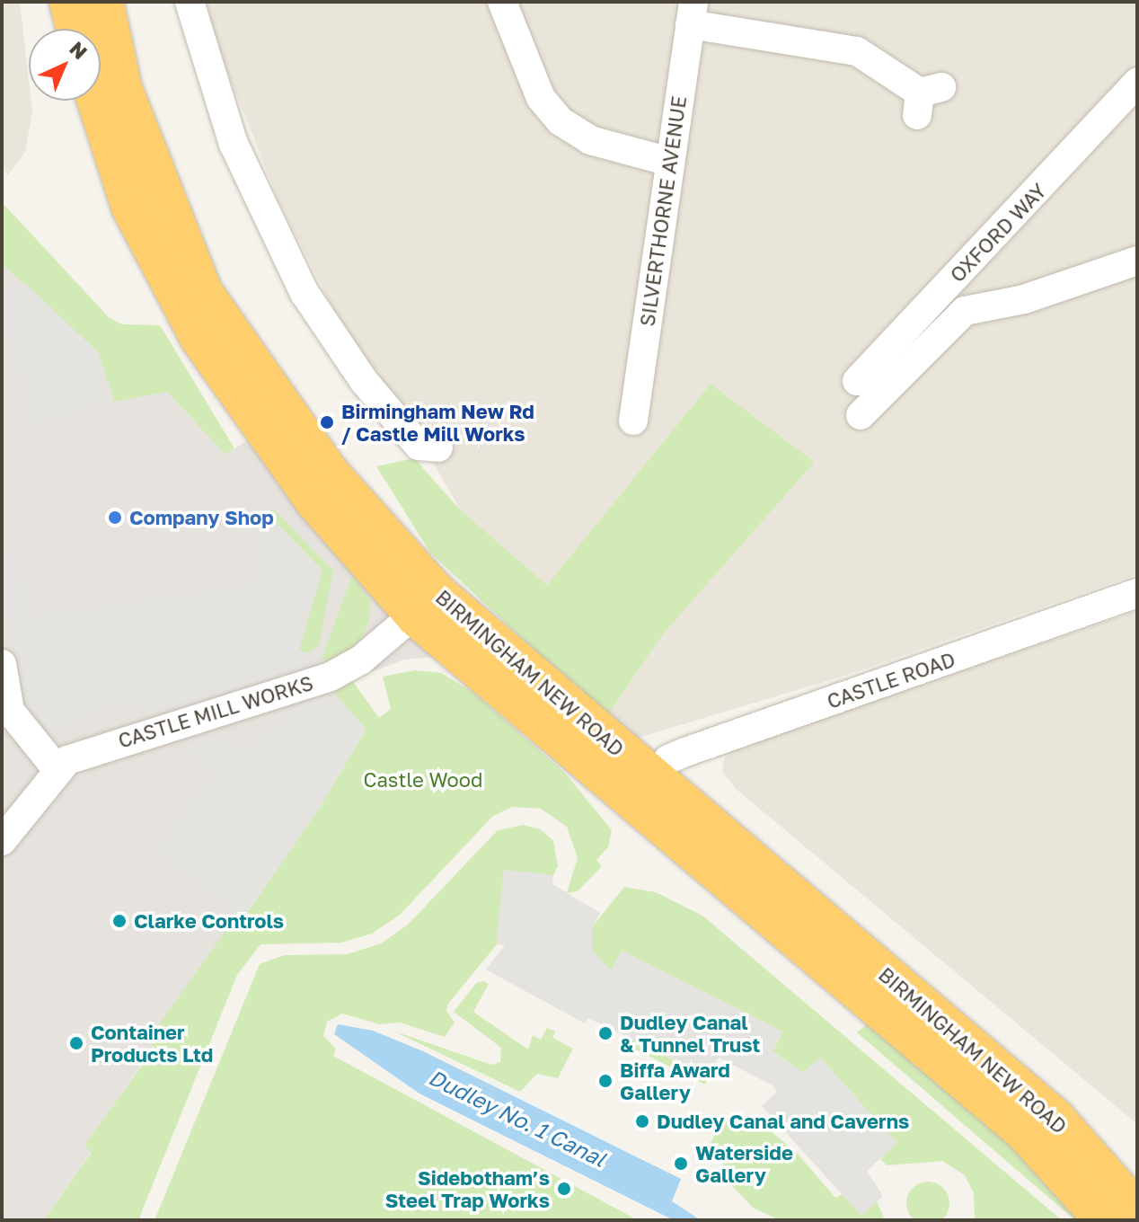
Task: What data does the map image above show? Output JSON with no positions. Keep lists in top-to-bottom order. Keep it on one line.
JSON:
{"streets":{"highway":["BIRMINGHAM NEW ROAD"],"street":["SILVERTHORNE AVENUE","OXFORD WAY","CASTLE ROAD","CASTLE MILL WORKS"]},"crossings":[["BIRMINGHAM NEW ROAD","CASTLE ROAD"],["BIRMINGHAM NEW ROAD","CASTLE MILL WORKS"]],"water":["Dudley No. 1 Canal"],"parks":["Castle Wood"],"places":["Birmingham New Rd / Castle Mill Works","Company Shop","Clarke Controls","Dudley Canal & Tunnel Trust","Container Products Ltd","Biffa Award Gallery","Dudley Canal and Caverns","Waterside Gallery","Sidebotham’s Steel Trap Works"],"north":"top right"}
